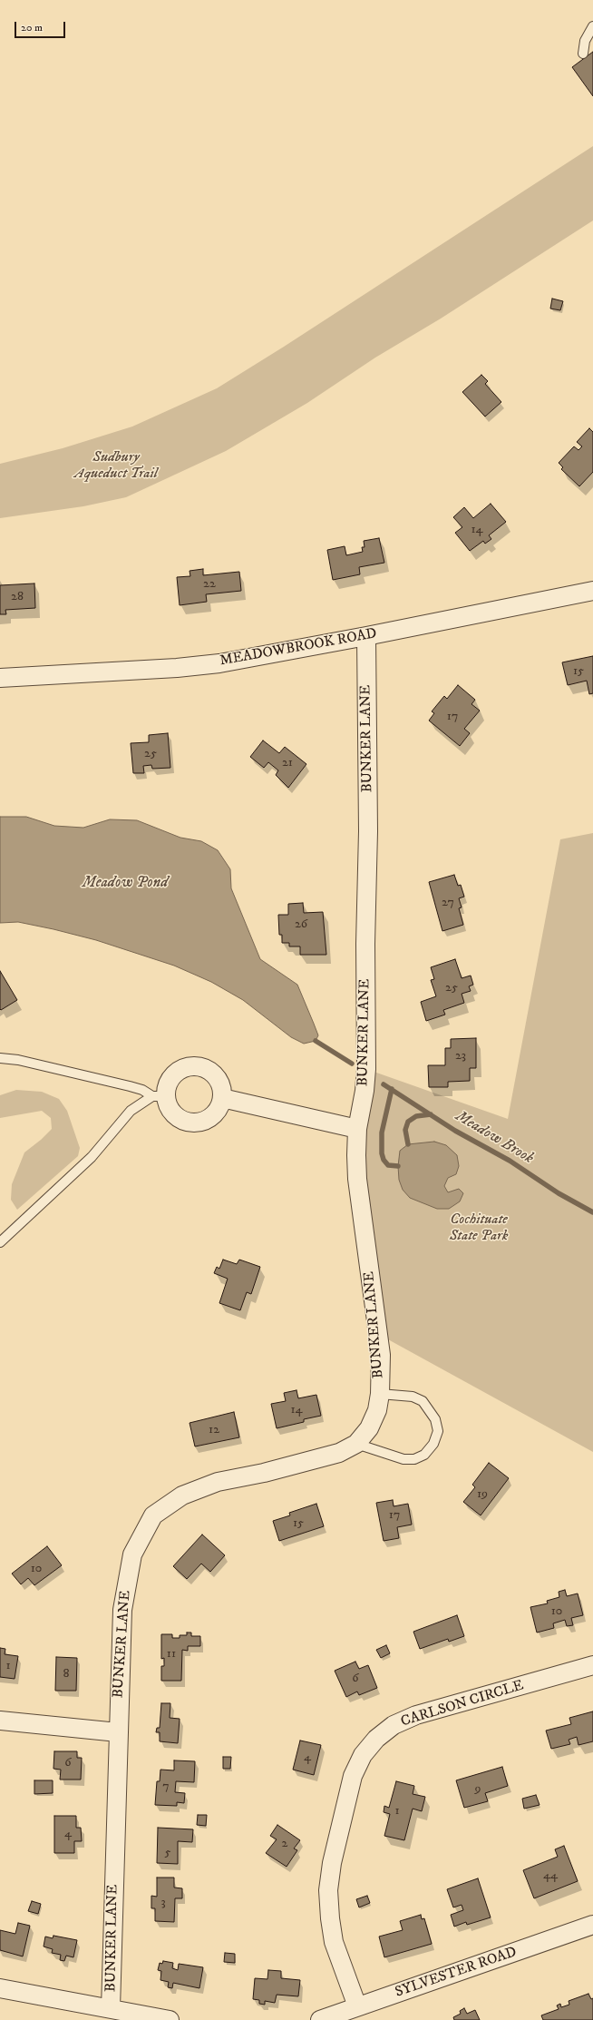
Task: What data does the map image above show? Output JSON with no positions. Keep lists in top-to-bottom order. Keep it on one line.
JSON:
{"streets":{"street":["MEADOWBROOK ROAD","BUNKER LANE","CARLSON CIRCLE","SYLVESTER ROAD"]},"crossings":[["MEADOWBROOK ROAD","BUNKER LANE"],["CARLSON CIRCLE","SYLVESTER ROAD"]],"water":["Meadow Pond","Meadow Brook"],"parks":["Sudbury Aqueduct Trail","Cochituate State Park"],"house_numbers":["14","22","28","15","17","25","21","27","26","25","23","14","12","19","17","15","10","10","11","1","8","6","4","6","7","9","1","4","2","5","44","3"],"scale_bar":"20 m"}
